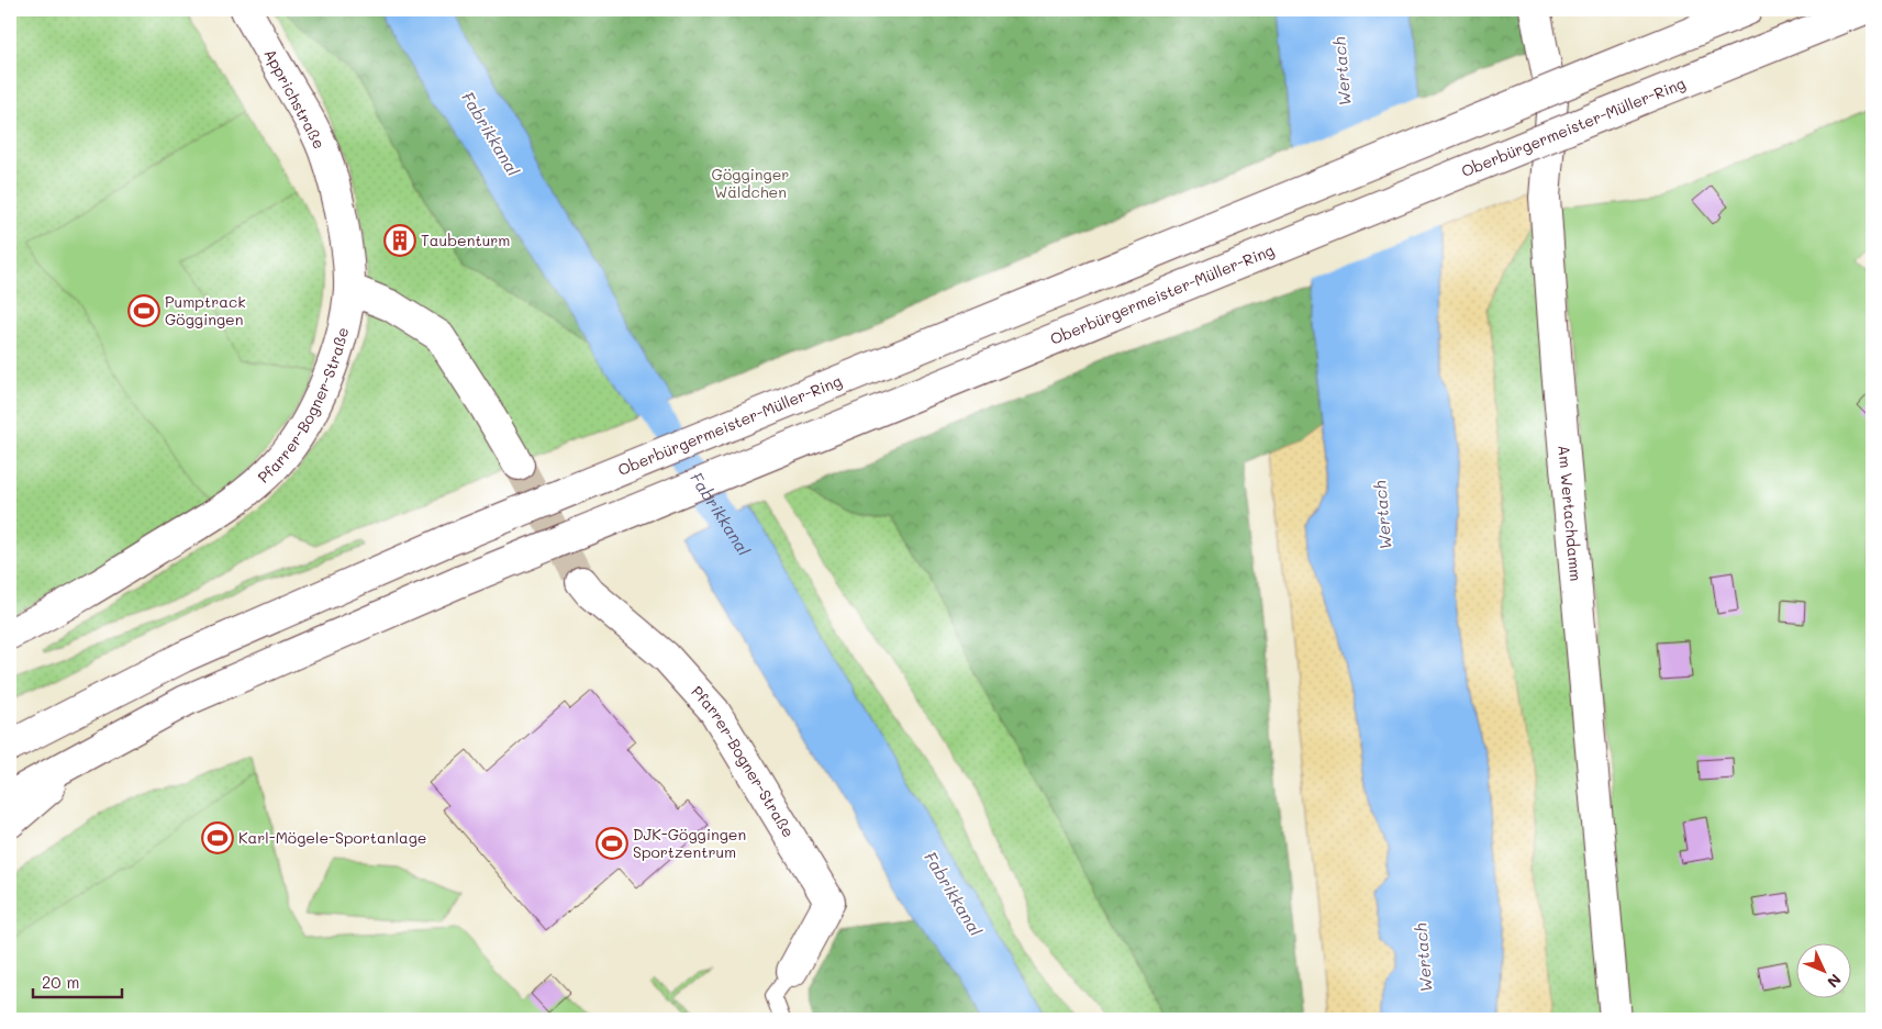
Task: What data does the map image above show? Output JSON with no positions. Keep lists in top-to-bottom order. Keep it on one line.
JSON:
{"streets":{"main road":["Apprichstraße","Oberbürgermeister-Müller-Ring","Pfarrer-Bogner-Straße","Am Wertachdamm"]},"crossings":[["Apprichstraße","Pfarrer-Bogner-Straße"]],"water":["Wertach","Fabrikkanal"],"parks":["Gögginger Wäldchen"],"places":{"building":["Taubenturm"],"sports":["Pumptrack Göggingen","Karl-Mögele-Sportanlage","DJK-Göggingen Sportzentrum"]},"scale_bar":"20 m","north":"bottom right"}
